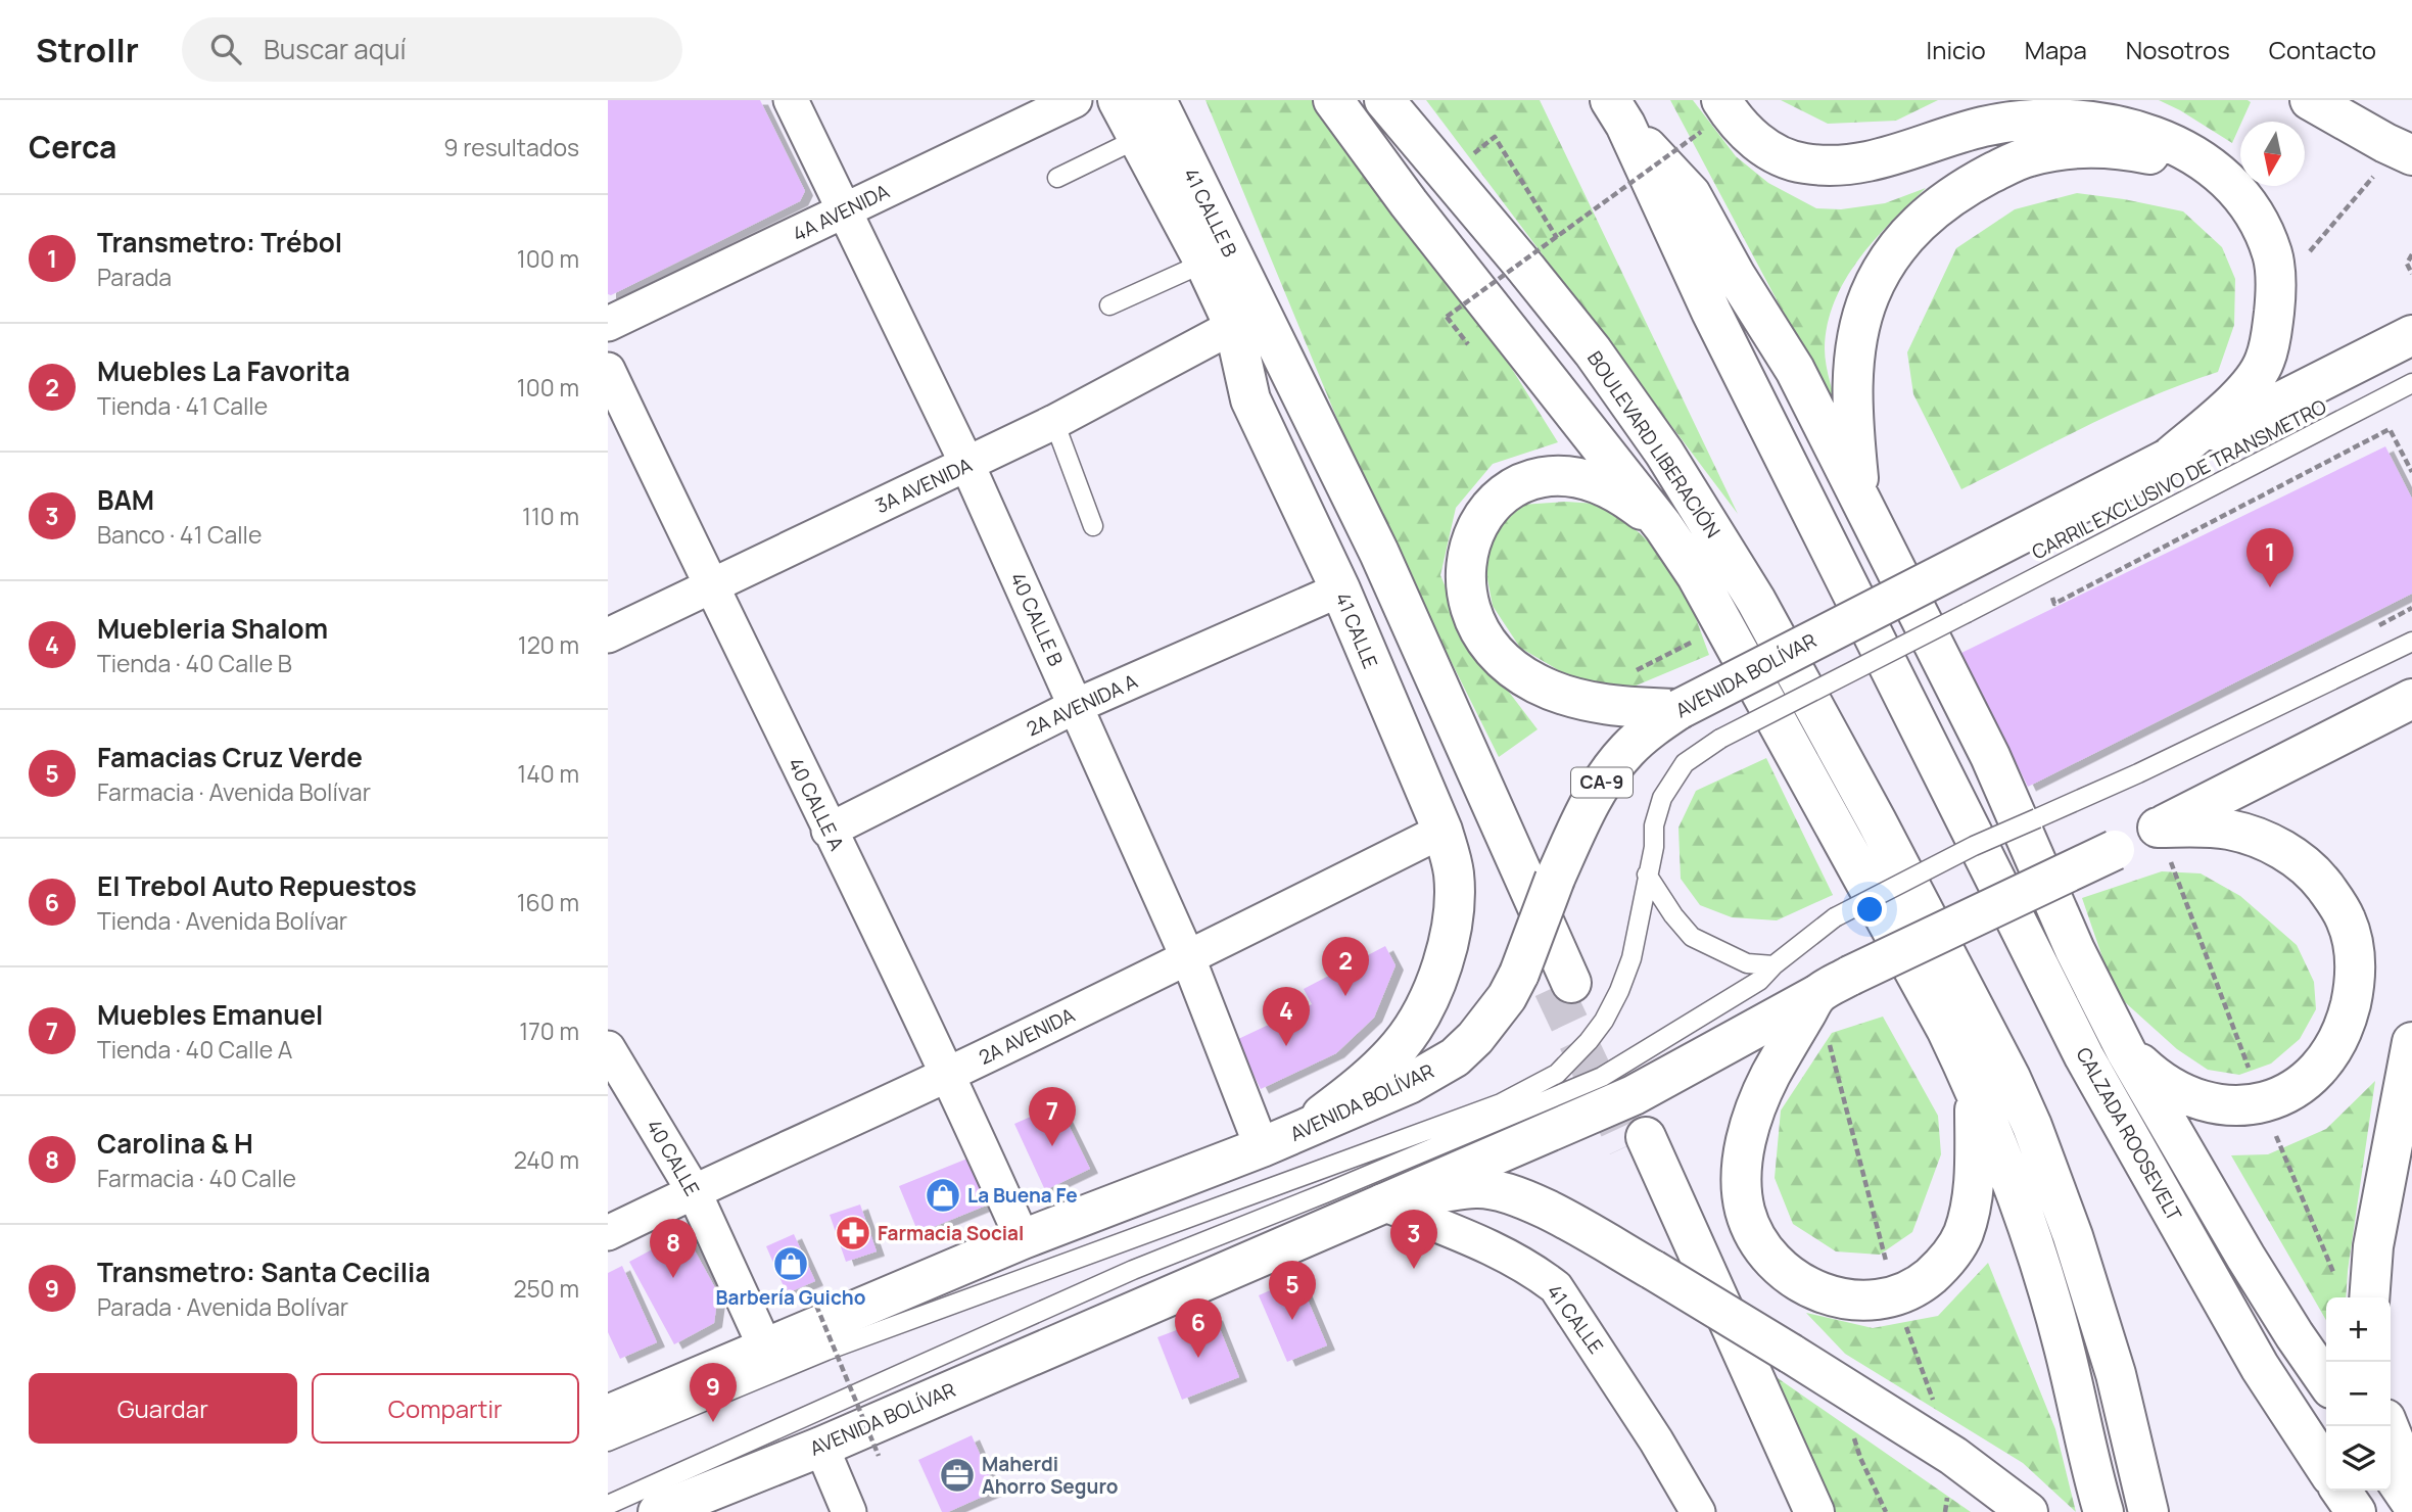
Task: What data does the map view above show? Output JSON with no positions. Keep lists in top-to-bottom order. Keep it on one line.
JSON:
{"streets":{"main road":["41 CALLE B","BOULEVARD LIBERACIÓN","41 CALLE","AVENIDA BOLÍVAR","CA-9","CALZADA ROOSEVELT"],"street":["4A AVENIDA","3A AVENIDA","40 CALLE B","2A AVENIDA A","40 CALLE A","2A AVENIDA","40 CALLE"],"lane":["CARRIL EXCLUSIVO DE TRANSMETRO"]},"crossings":[["4A AVENIDA","40 CALLE B"],["41 CALLE B","3A AVENIDA"],["41 CALLE B","41 CALLE"],["3A AVENIDA","40 CALLE B"],["3A AVENIDA","41 CALLE"],["3A AVENIDA","40 CALLE A"],["40 CALLE B","41 CALLE"],["40 CALLE B","AVENIDA BOLÍVAR"],["40 CALLE B","2A AVENIDA A"],["40 CALLE B","2A AVENIDA"],["41 CALLE","AVENIDA BOLÍVAR"],["41 CALLE","2A AVENIDA A"],["41 CALLE","2A AVENIDA"],["AVENIDA BOLÍVAR","40 CALLE A"],["AVENIDA BOLÍVAR","40 CALLE"],["2A AVENIDA A","40 CALLE A"],["40 CALLE A","2A AVENIDA"],["2A AVENIDA","40 CALLE"]],"places":{"shop":["La Buena Fe","Barbería Guicho"],"pharmacy":["Farmacia Social"],"office":["Maherdi Ahorro Seguro"]},"north":"bottom","page":{"header":"Strollr","search":"Buscar aquí","nav":["Inicio","Mapa","Nosotros","Contacto"],"heading":["Cerca","9 resultados"],"list":[{"mark":"1","name":"Transmetro: Trébol","note":"Parada","value":"100 m"},{"mark":"2","name":"Muebles La Favorita","note":"Tienda · 41 Calle","value":"100 m"},{"mark":"3","name":"BAM","note":"Banco · 41 Calle","value":"110 m"},{"mark":"4","name":"Muebleria Shalom","note":"Tienda · 40 Calle B","value":"120 m"},{"mark":"5","name":"Famacias Cruz Verde","note":"Farmacia · Avenida Bolívar","value":"140 m"},{"mark":"6","name":"El Trebol Auto Repuestos","note":"Tienda · Avenida Bolívar","value":"160 m"},{"mark":"7","name":"Muebles Emanuel","note":"Tienda · 40 Calle A","value":"170 m"},{"mark":"8","name":"Carolina & H","note":"Farmacia · 40 Calle","value":"240 m"},{"mark":"9","name":"Transmetro: Santa Cecilia","note":"Parada · Avenida Bolívar","value":"250 m"}],"pins":["1","2","4","7","3","8","5","6","9"],"map_buttons":["+","−"],"buttons":["Guardar","Compartir"]}}
